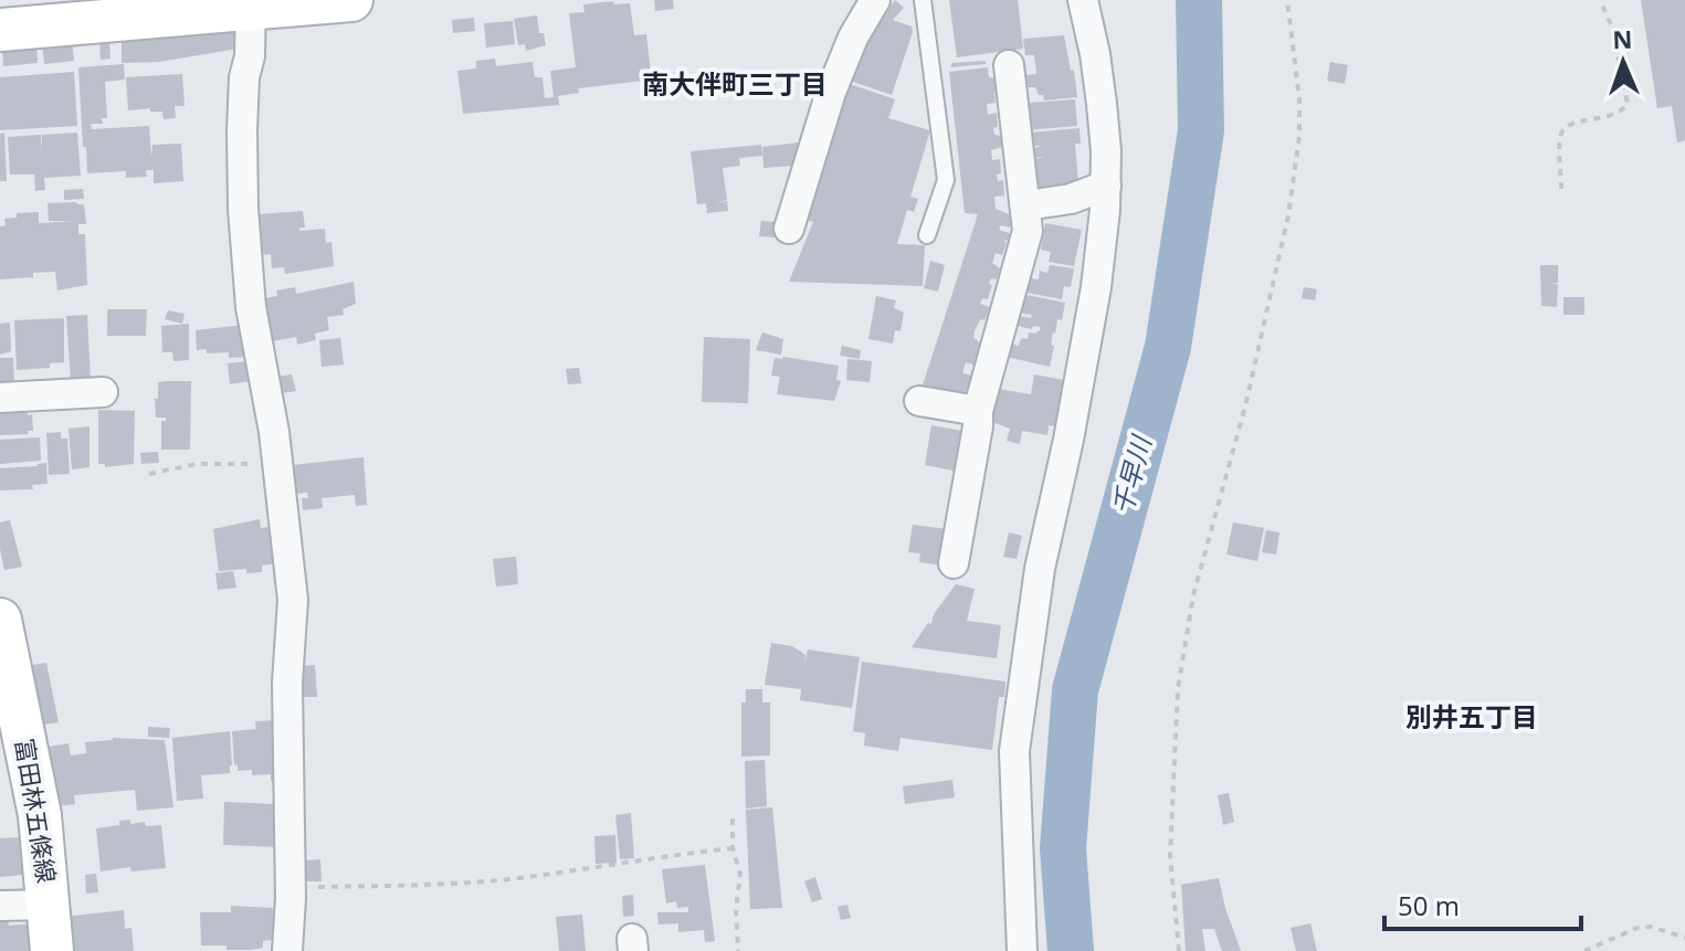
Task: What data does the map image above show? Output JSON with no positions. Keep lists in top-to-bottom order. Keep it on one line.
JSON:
{"streets":{"main road":["富田林五條線"]},"districts":["南大伴町三丁目","別井五丁目"],"water":["千早川"],"scale_bar":"50 m","north":"top"}
